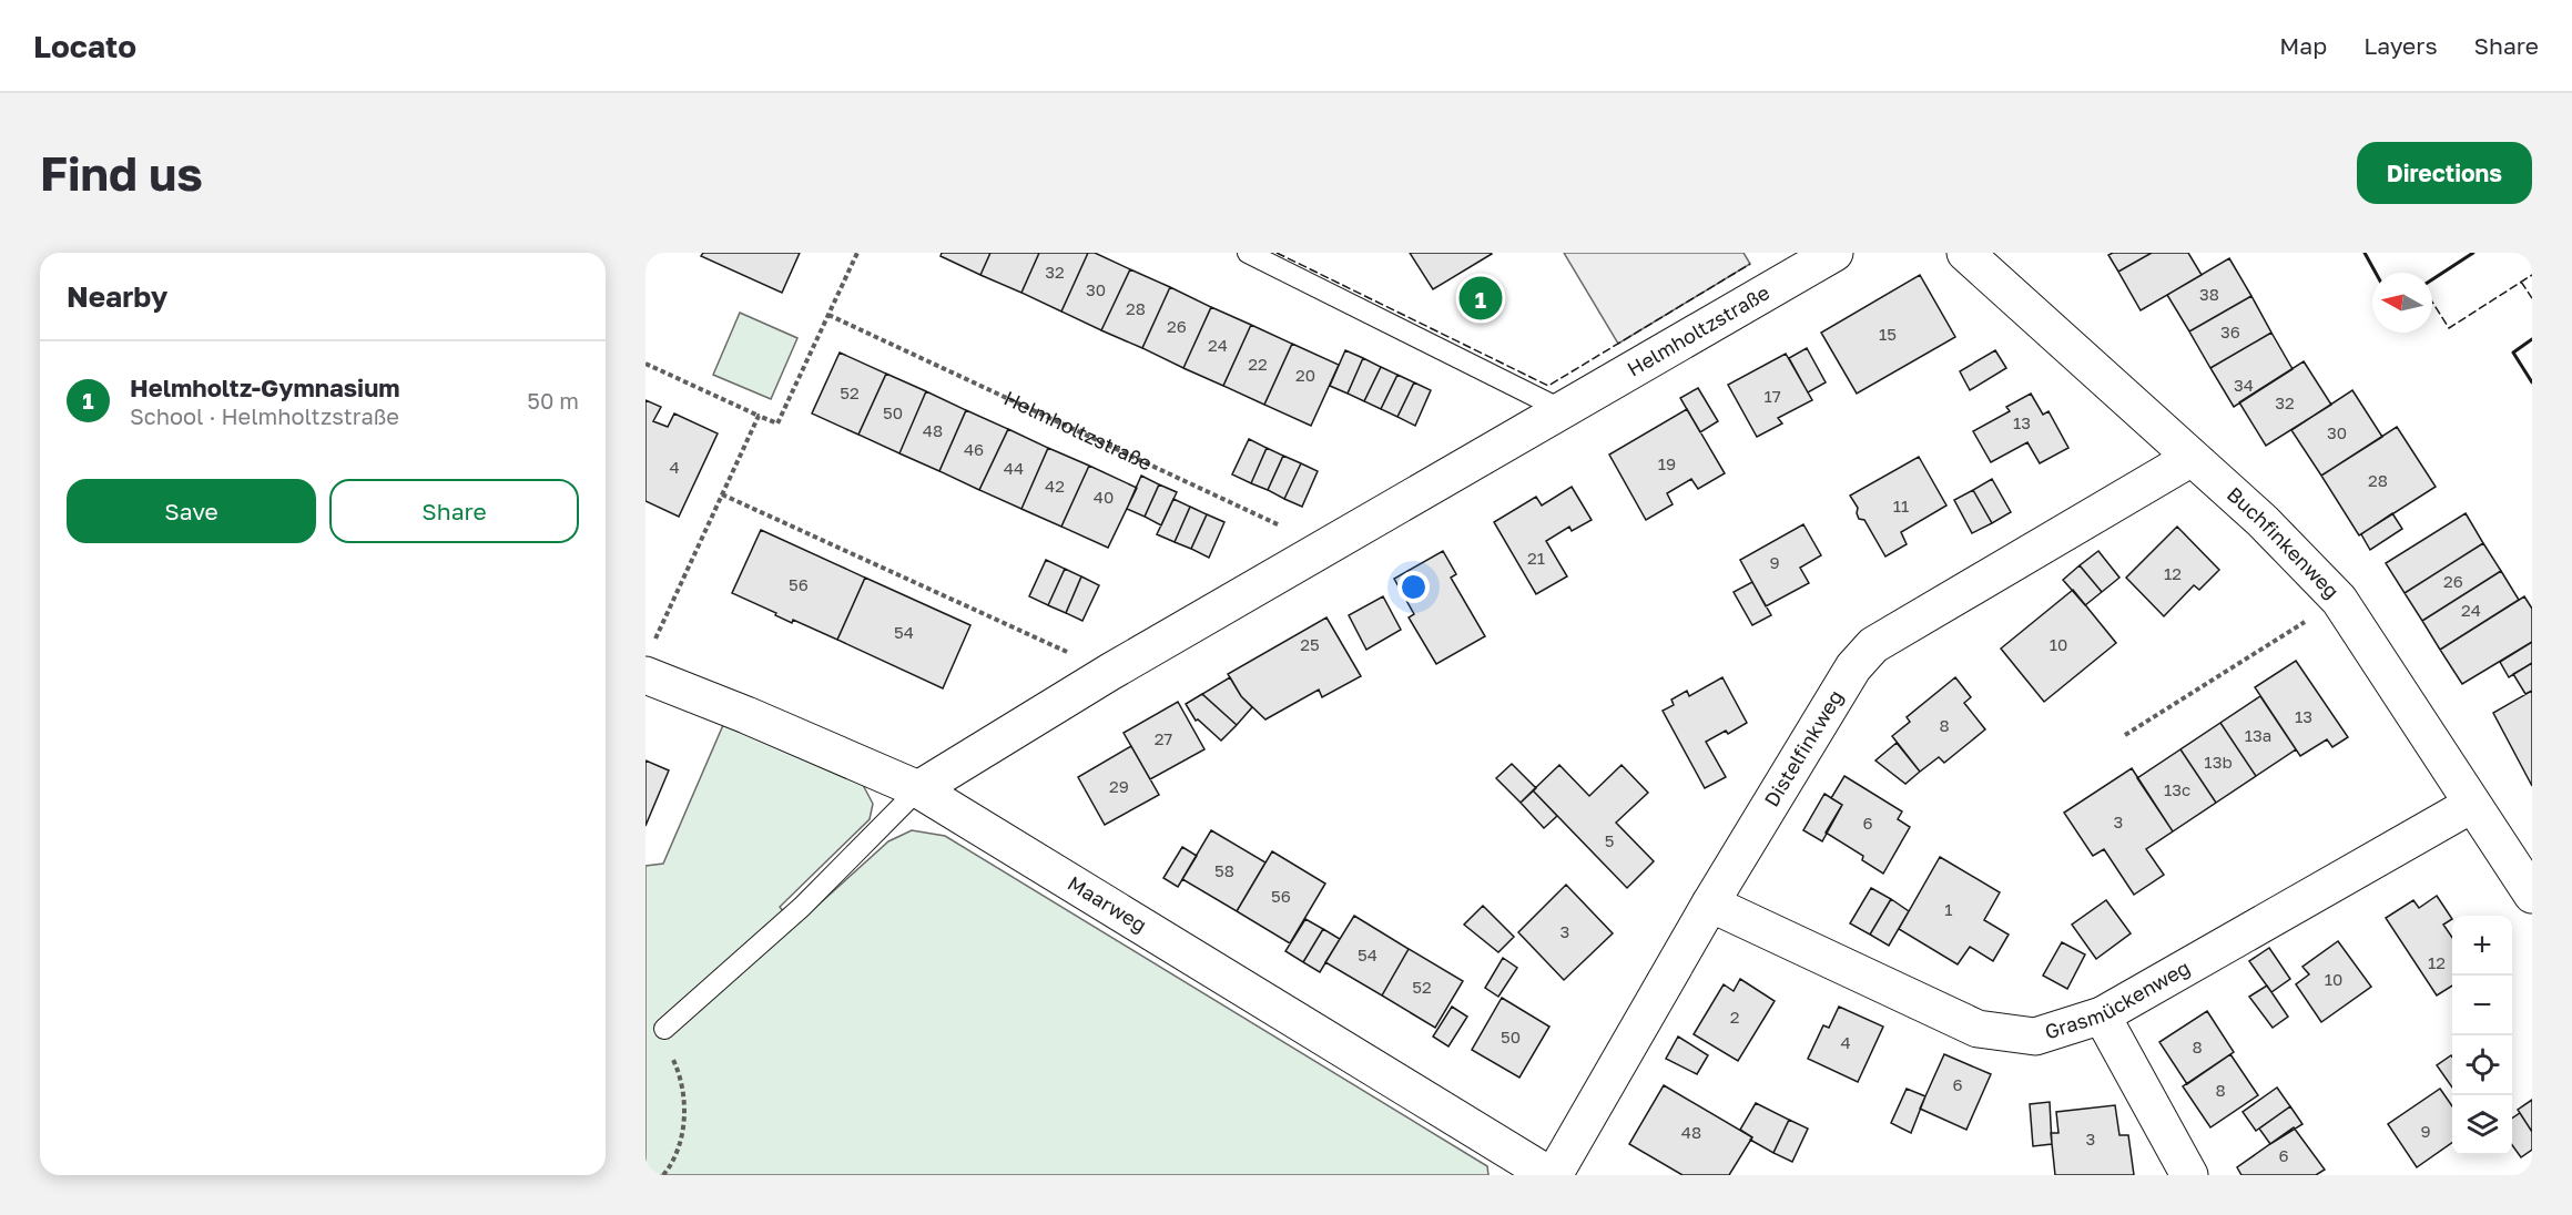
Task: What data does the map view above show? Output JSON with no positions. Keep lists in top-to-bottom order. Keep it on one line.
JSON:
{"streets":{"street":["Helmholtzstraße","Buchfinkenweg","Distelfinkweg","Maarweg","Grasmückenweg"]},"crossings":[["Helmholtzstraße","Maarweg"],["Buchfinkenweg","Distelfinkweg"],["Buchfinkenweg","Grasmückenweg"],["Distelfinkweg","Maarweg"],["Distelfinkweg","Grasmückenweg"]],"house_numbers":["32","30","38","28","26","36","15","24","22","20","34","52","17","32","50","13","48","30","46","19","4","44","28","42","40","11","21","9","12","26","56","24","54","25","10","13","8","13a","27","13b","29","13c","3","6","5","58","56","1","3","54","12","10","52","2","50","4","8","6","8","9","48","3","6"],"north":"left","page":{"header":"Locato","nav":["Map","Layers","Share"],"buttons":["Directions",["Save","Share"]],"title":"Find us","heading":"Nearby","pins":"1","list":[{"mark":"1","name":"Helmholtz-Gymnasium","note":"School · Helmholtzstraße","value":"50 m"}],"map_buttons":["+","−"]}}
